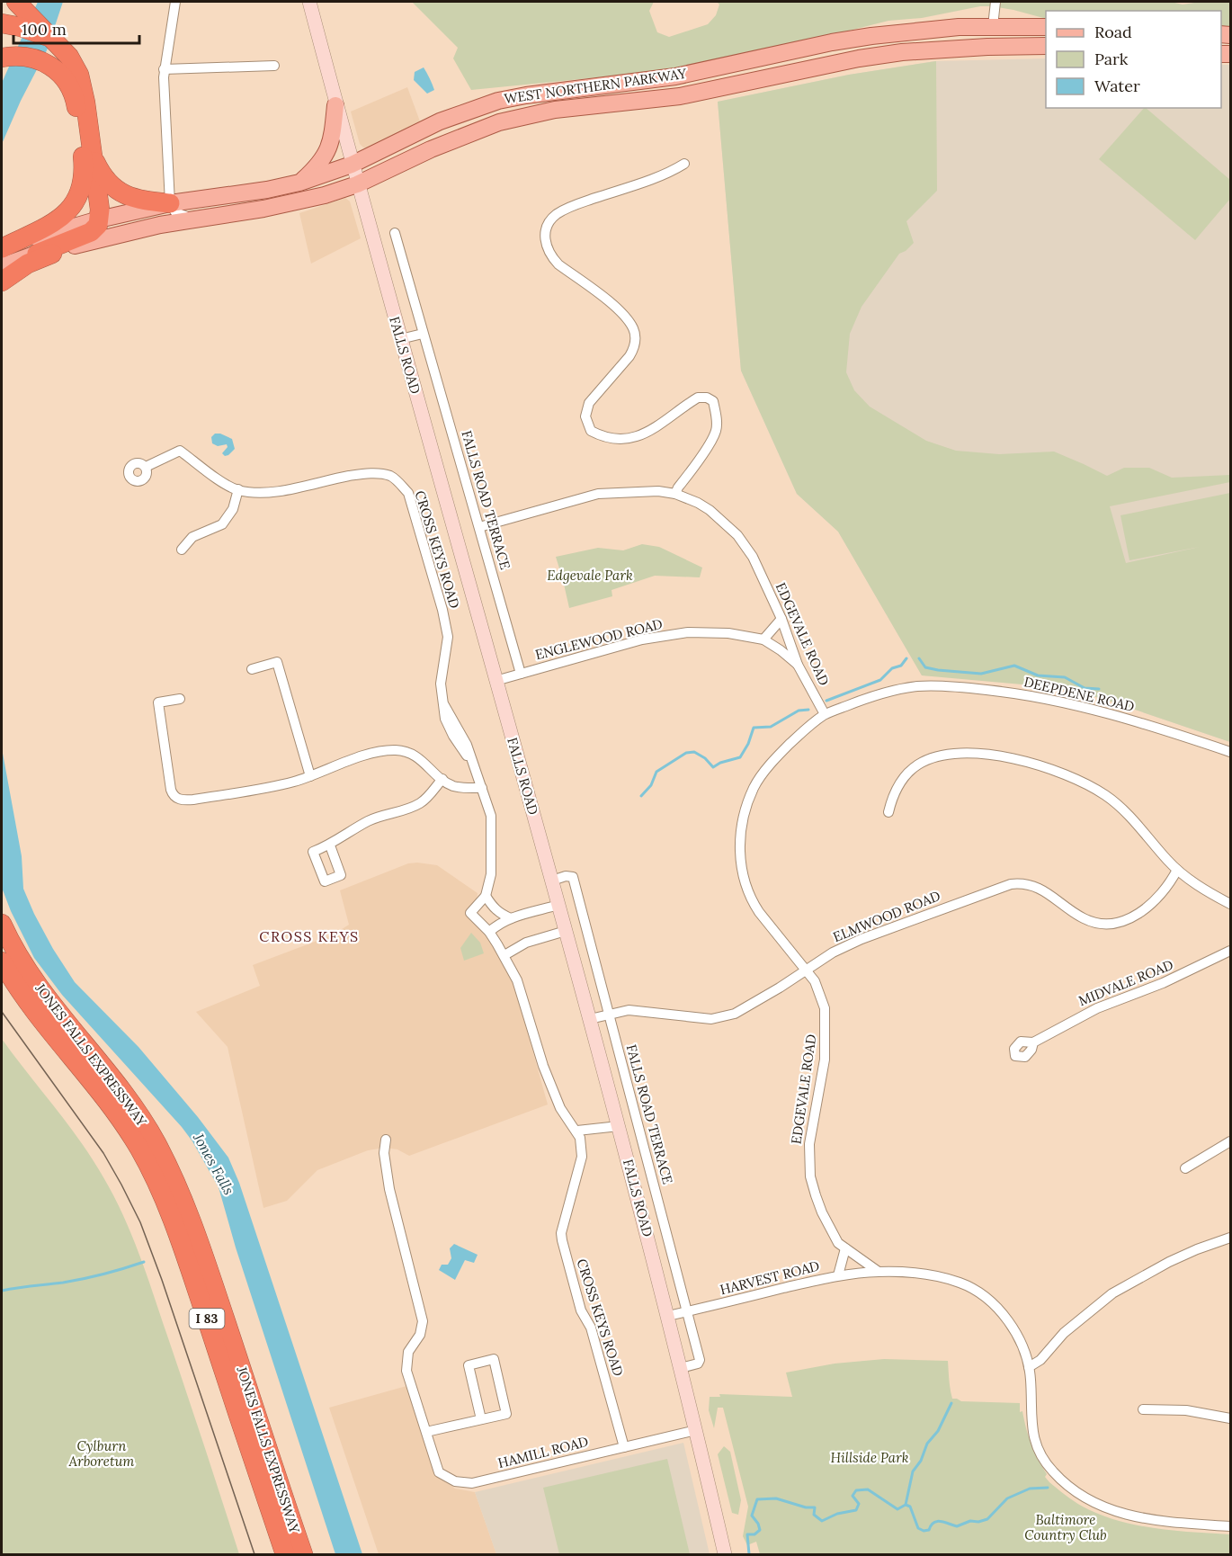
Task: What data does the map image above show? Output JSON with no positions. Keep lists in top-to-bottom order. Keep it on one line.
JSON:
{"streets":{"highway":["JONES FALLS EXPRESSWAY","I 83"],"main road":["WEST NORTHERN PARKWAY","FALLS ROAD"],"street":["FALLS ROAD TERRACE","CROSS KEYS ROAD","EDGEVALE ROAD","ENGLEWOOD ROAD","DEEPDENE ROAD","ELMWOOD ROAD","MIDVALE ROAD","HARVEST ROAD","HAMILL ROAD"]},"crossings":[["WEST NORTHERN PARKWAY","FALLS ROAD"],["FALLS ROAD","FALLS ROAD TERRACE"],["FALLS ROAD","ENGLEWOOD ROAD"],["FALLS ROAD","ELMWOOD ROAD"],["FALLS ROAD","HARVEST ROAD"],["FALLS ROAD","HAMILL ROAD"],["FALLS ROAD TERRACE","EDGEVALE ROAD"],["FALLS ROAD TERRACE","ENGLEWOOD ROAD"],["FALLS ROAD TERRACE","ELMWOOD ROAD"],["FALLS ROAD TERRACE","HARVEST ROAD"],["CROSS KEYS ROAD","HAMILL ROAD"],["EDGEVALE ROAD","ENGLEWOOD ROAD"],["EDGEVALE ROAD","DEEPDENE ROAD"],["EDGEVALE ROAD","ELMWOOD ROAD"],["EDGEVALE ROAD","HARVEST ROAD"]],"districts":["CROSS KEYS"],"water":["Jones Falls"],"parks":["Edgevale Park","Cylburn Arboretum","Hillside Park","Baltimore Country Club"],"legend":["Road","Park","Water"],"scale_bar":"100 m"}
